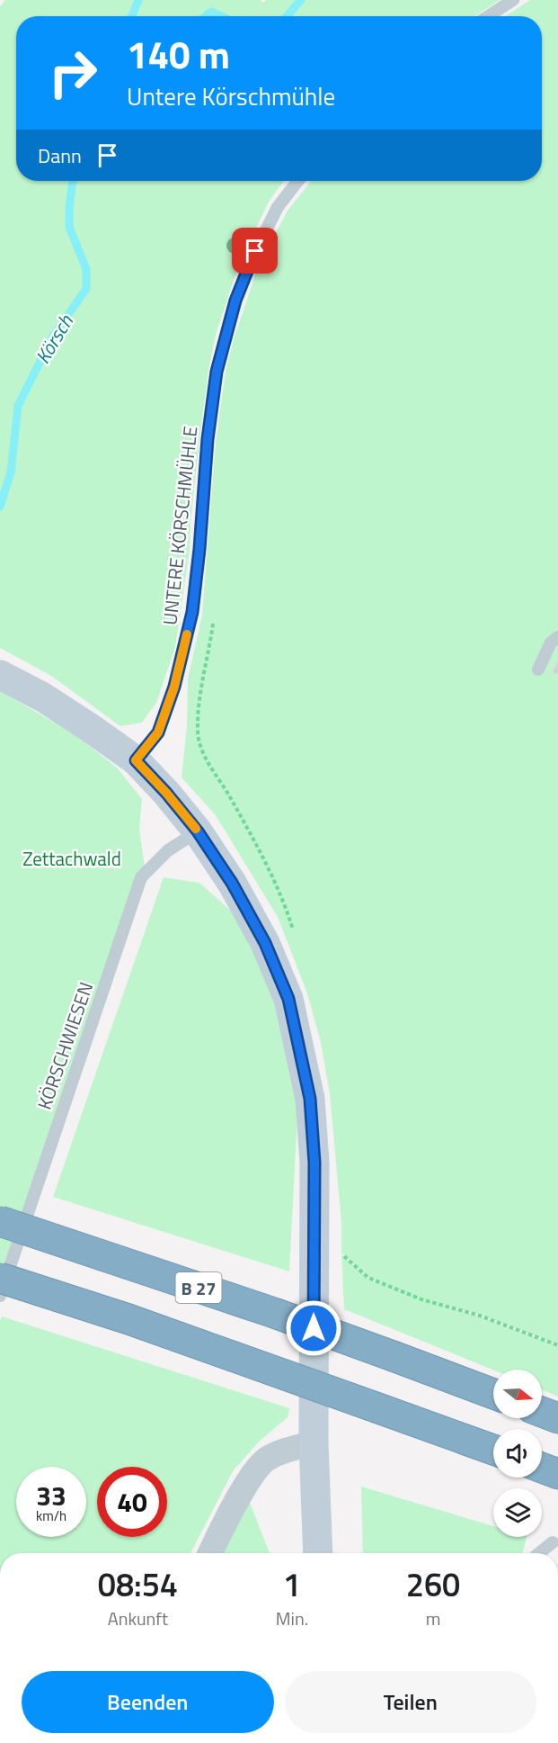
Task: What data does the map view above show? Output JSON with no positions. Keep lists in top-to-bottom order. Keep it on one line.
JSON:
{"streets":{"highway":["B 27"],"lane":["UNTERE KÖRSCHMÜHLE","KÖRSCHWIESEN"]},"water":["Körsch"],"parks":["Zettachwald"],"north":"right","page":{"turn":["140 m","Untere Körschmühle"],"then":"Dann","speed":"33 km/h","limit":"40","eta":["08:54","Ankunft","1","Min.","260","m"],"buttons":["Beenden","Teilen"]}}
